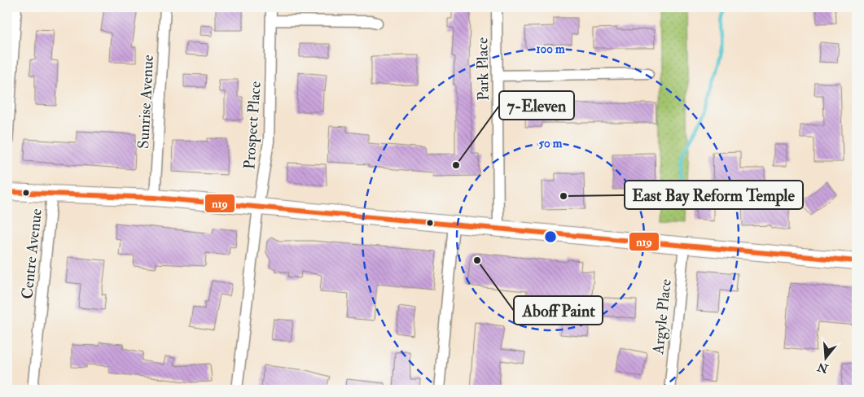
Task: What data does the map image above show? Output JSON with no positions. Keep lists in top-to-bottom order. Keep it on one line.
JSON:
{"streets":{"street":["Park Place","Sunrise Avenue","Prospect Place","Centre Avenue","Argyle Place"]},"places":["7-Eleven","East Bay Reform Temple","Aboff Paint"],"lines":["transit line n19"],"north":"bottom","rings":["100 m","50 m"]}
